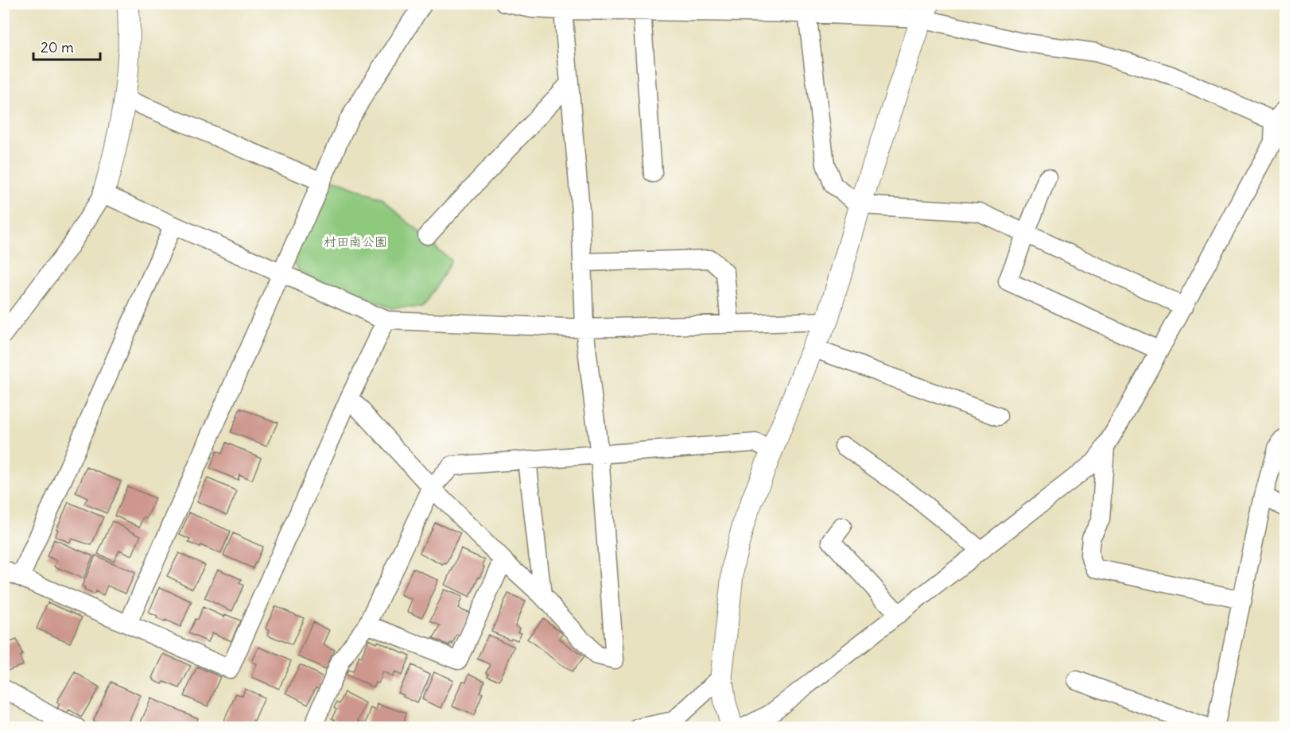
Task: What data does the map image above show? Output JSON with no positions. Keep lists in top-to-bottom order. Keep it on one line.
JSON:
{"parks":["村田南公園"],"scale_bar":"20 m"}
